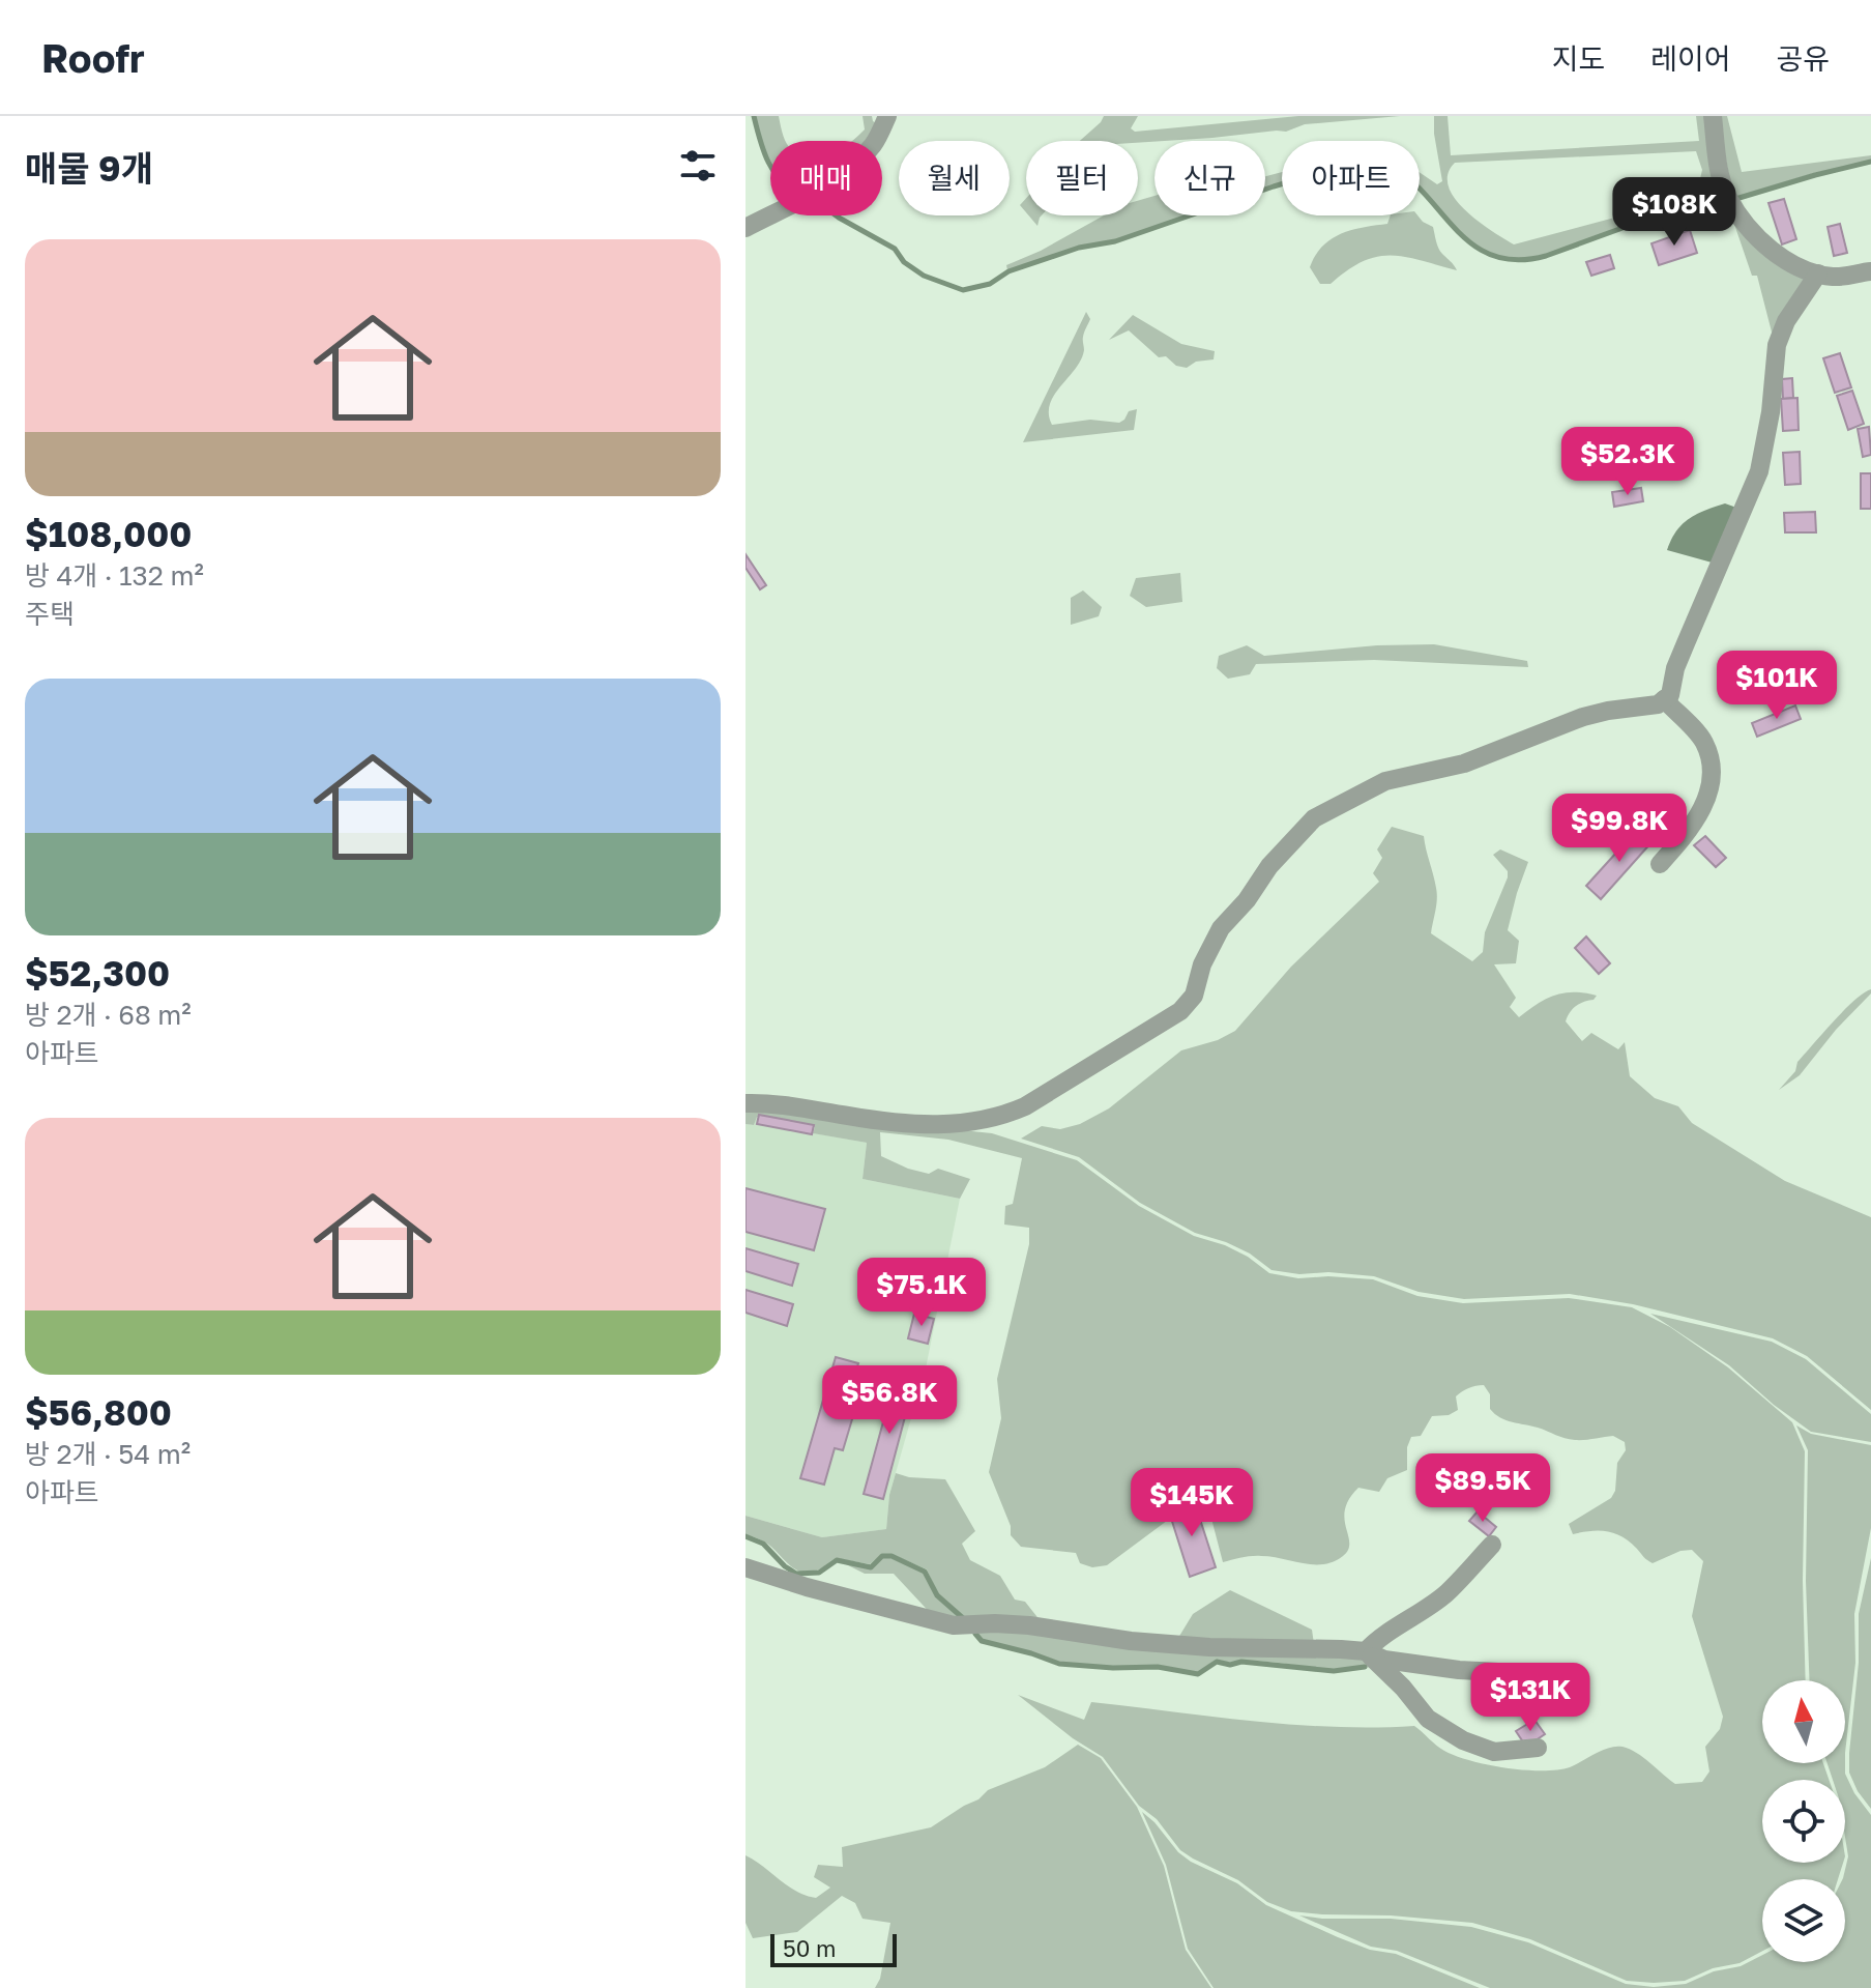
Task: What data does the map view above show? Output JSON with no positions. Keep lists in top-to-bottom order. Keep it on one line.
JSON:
{"scale_bar":"50 m","north":"top","page":{"header":"Roofr","nav":["지도","레이어","공유"],"heading":"매물 9개","chip":["매매","월세","필터","신규","아파트"],"price":["$108K","$52.3K","$101K","$99.8K","$75.1K","$56.8K","$89.5K","$145K","$131K"],"list":[{"name":"$108,000","note":"방 4개 · 132 m² · 주택"},{"name":"$52,300","note":"방 2개 · 68 m² · 아파트"},{"name":"$56,800","note":"방 2개 · 54 m² · 아파트"}],"scale":"50 m"}}
